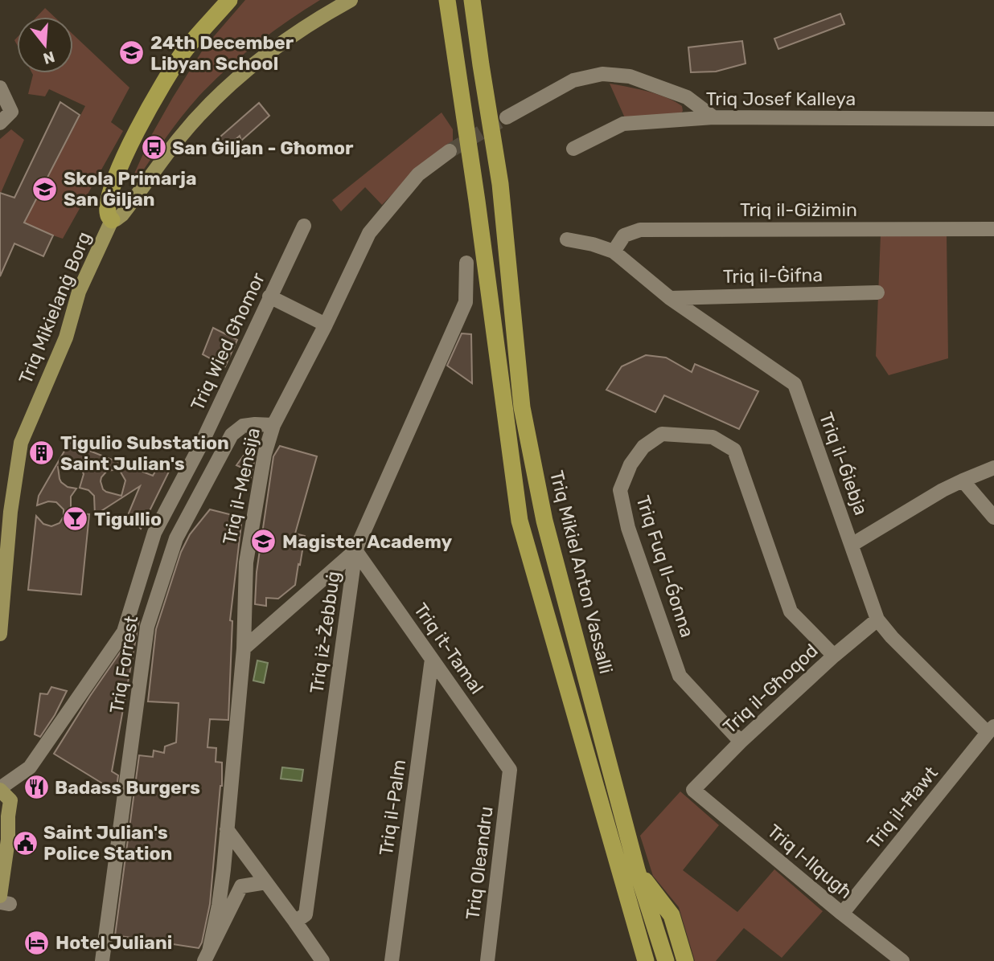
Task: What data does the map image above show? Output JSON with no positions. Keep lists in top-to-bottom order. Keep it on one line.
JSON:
{"streets":{"highway":["Triq Mikiel Anton Vassalli"],"main road":["Triq Mikielanġ Borg"],"street":["Triq Josef Kalleya","Triq il-Giżimin","Triq il-Ġifna","Triq Wied Għomor","Triq il-Ǵiebja","Triq il-Mensija","Triq Fuq Il-Ǵonna","Triq iż-Żebbuġ","Triq it-Tamal","Triq Forrest","Triq il-Għoqod","Triq il-Palm","Triq il-Ħawt","Triq l-Ilqugħ","Triq Oleandru"]},"crossings":[["Triq il-Giżimin","Triq il-Ǵiebja"],["Triq il-Ġifna","Triq il-Ǵiebja"],["Triq il-Ǵiebja","Triq il-Għoqod"],["Triq il-Ǵiebja","Triq il-Ħawt"],["Triq il-Mensija","Triq Forrest"],["Triq Fuq Il-Ǵonna","Triq il-Għoqod"],["Triq iż-Żebbuġ","Triq it-Tamal"],["Triq it-Tamal","Triq il-Palm"],["Triq it-Tamal","Triq Oleandru"],["Triq il-Għoqod","Triq l-Ilqugħ"],["Triq il-Ħawt","Triq l-Ilqugħ"]],"places":{"school or university":["24th December Libyan School","Skola Primarja San Ġiljan","Magister Academy"],"bus stop":["San Ġiljan - Għomor"],"building":["Tigulio Substation Saint Julian's"],"bar":["Tigullio"],"restaurant":["Badass Burgers"],"public building":["Saint Julian's Police Station"],"hotel":["Hotel Juliani"]},"north":"bottom"}
